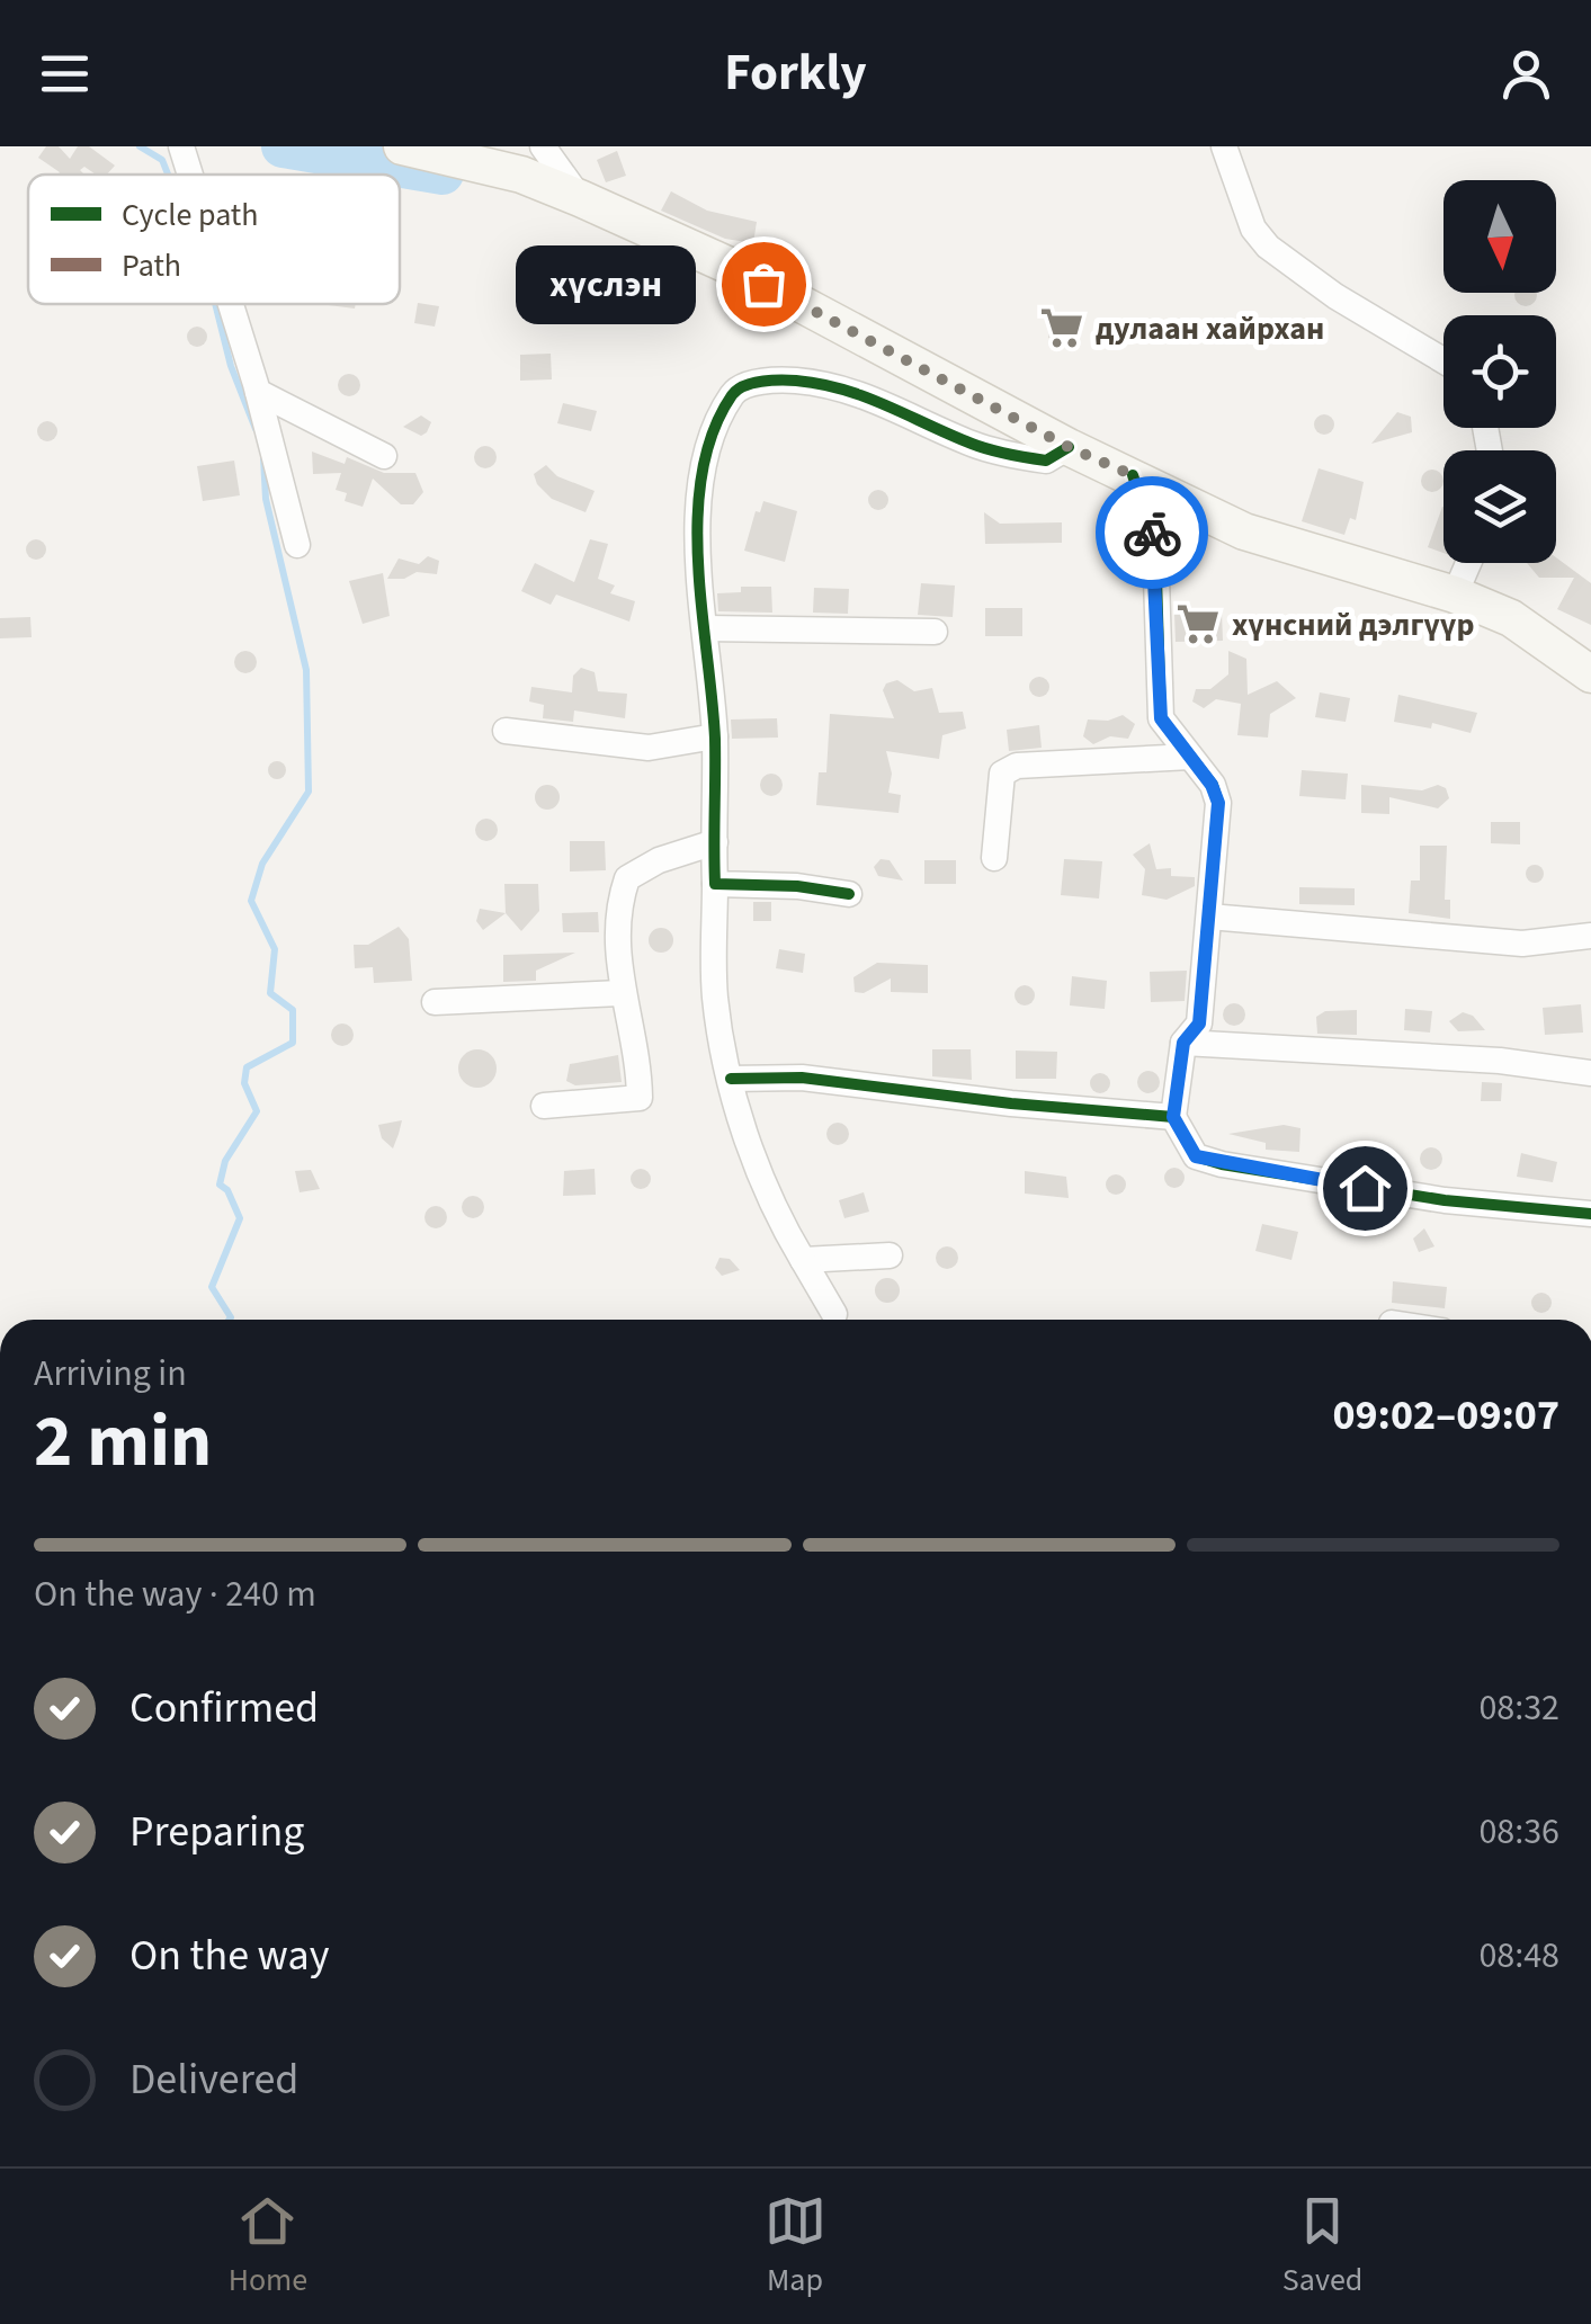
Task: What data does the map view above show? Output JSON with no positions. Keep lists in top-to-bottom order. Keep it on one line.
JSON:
{"places":{"other":["хүслэн"],"supermarket":["дулаан хайрхан","хүнсний дэлгүүр"]},"legend":["Cycle path","Path"],"north":"bottom","page":{"header":"Forkly","bubble":"хүслэн","heading":["2 min","Arriving in","09:02–09:07"],"bar":"On the way · 240 m","list":[["Confirmed","08:32"],["Preparing","08:36"],["On the way","08:48"],"Delivered"],"tabs":["Home","Map","Saved"]}}
